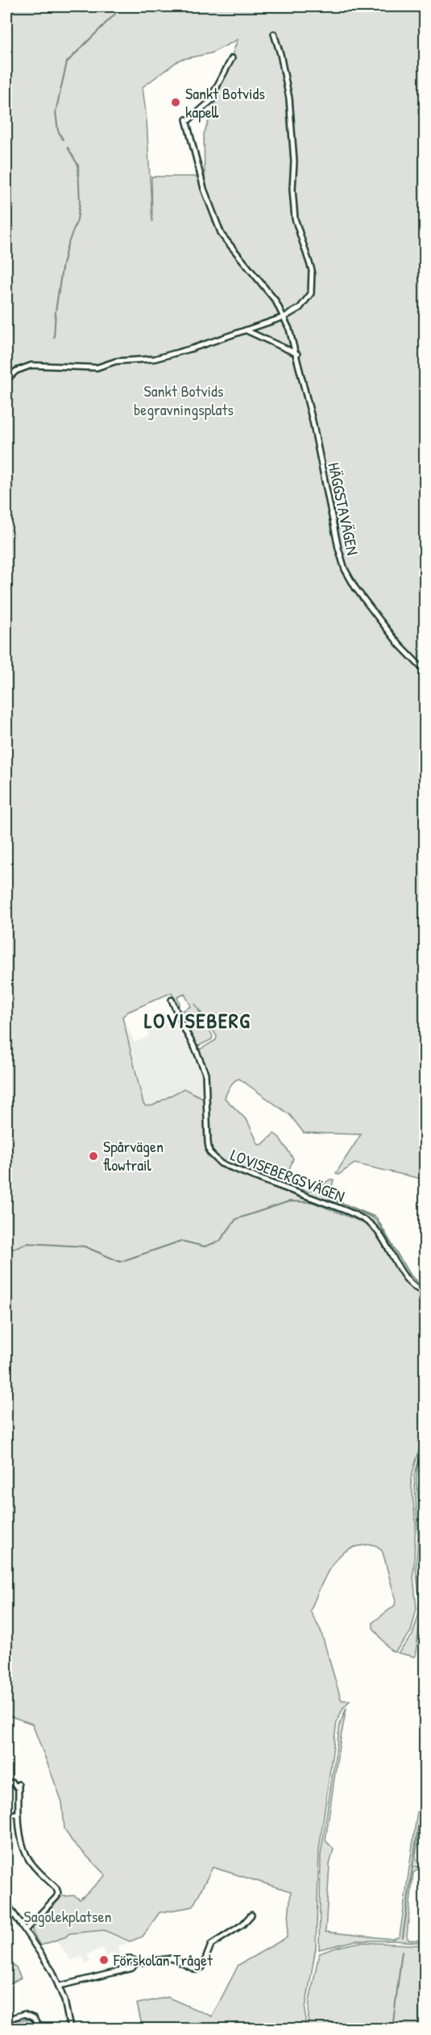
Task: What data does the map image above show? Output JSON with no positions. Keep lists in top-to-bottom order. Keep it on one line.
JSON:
{"streets":{"street":["HÄGGSTAVÄGEN","LOVISEBERGSVÄGEN"]},"districts":["LOVISEBERG"],"parks":["Sankt Botvids begravningsplats","Sagolekplatsen"],"places":["Sankt Botvids kapell","Spårvägen flowtrail","Förskolan Tråget"]}
